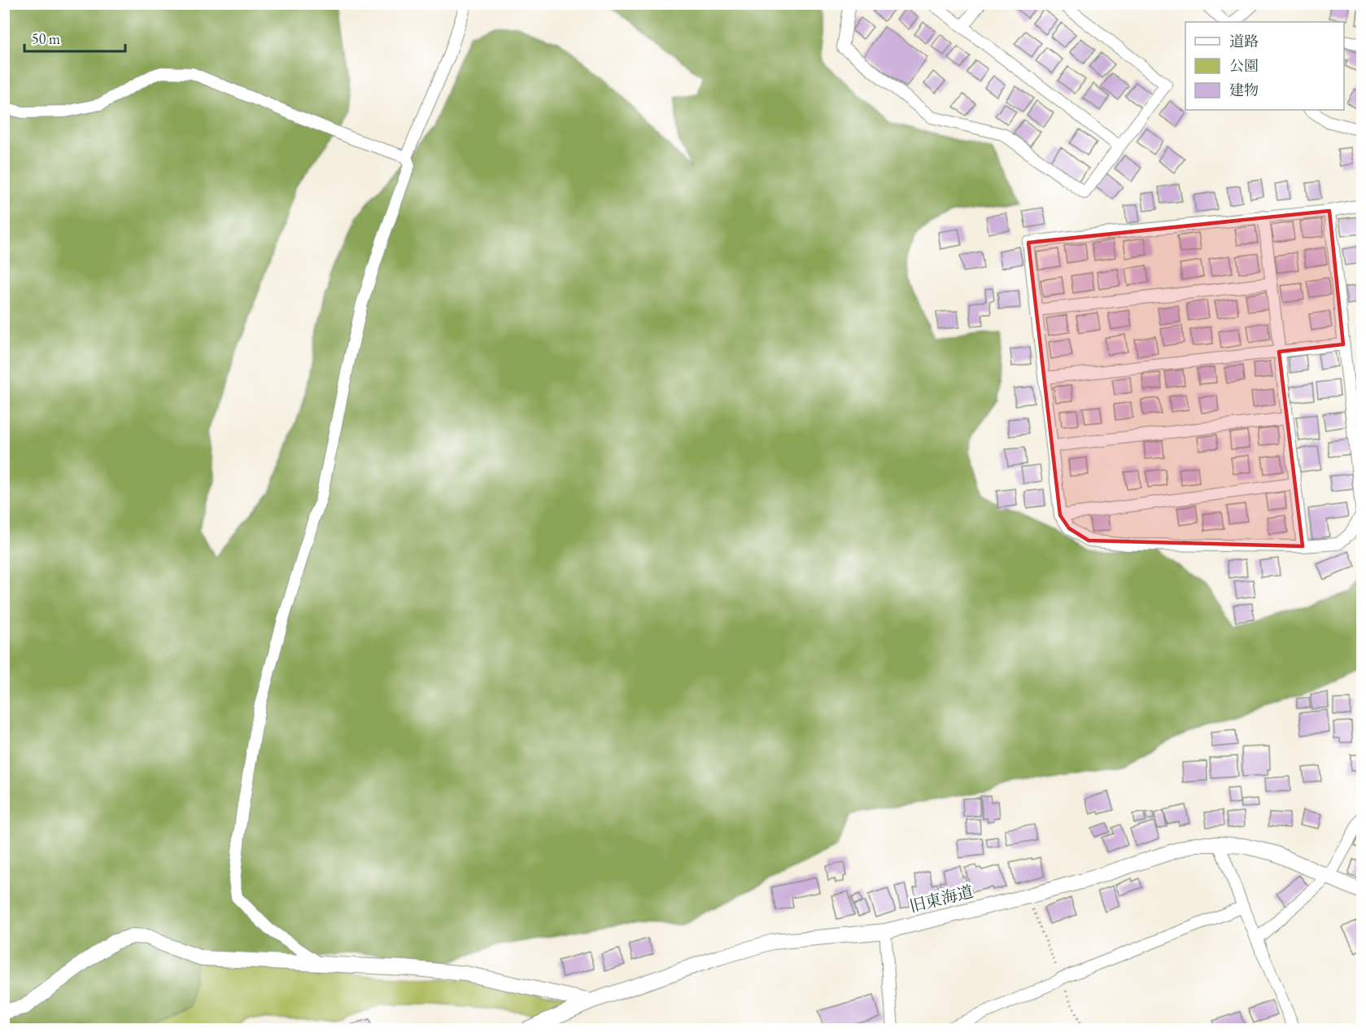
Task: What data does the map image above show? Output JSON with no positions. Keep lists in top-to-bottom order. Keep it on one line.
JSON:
{"streets":{"street":["旧東海道"]},"legend":["道路","公園","建物"],"scale_bar":"50 m"}
